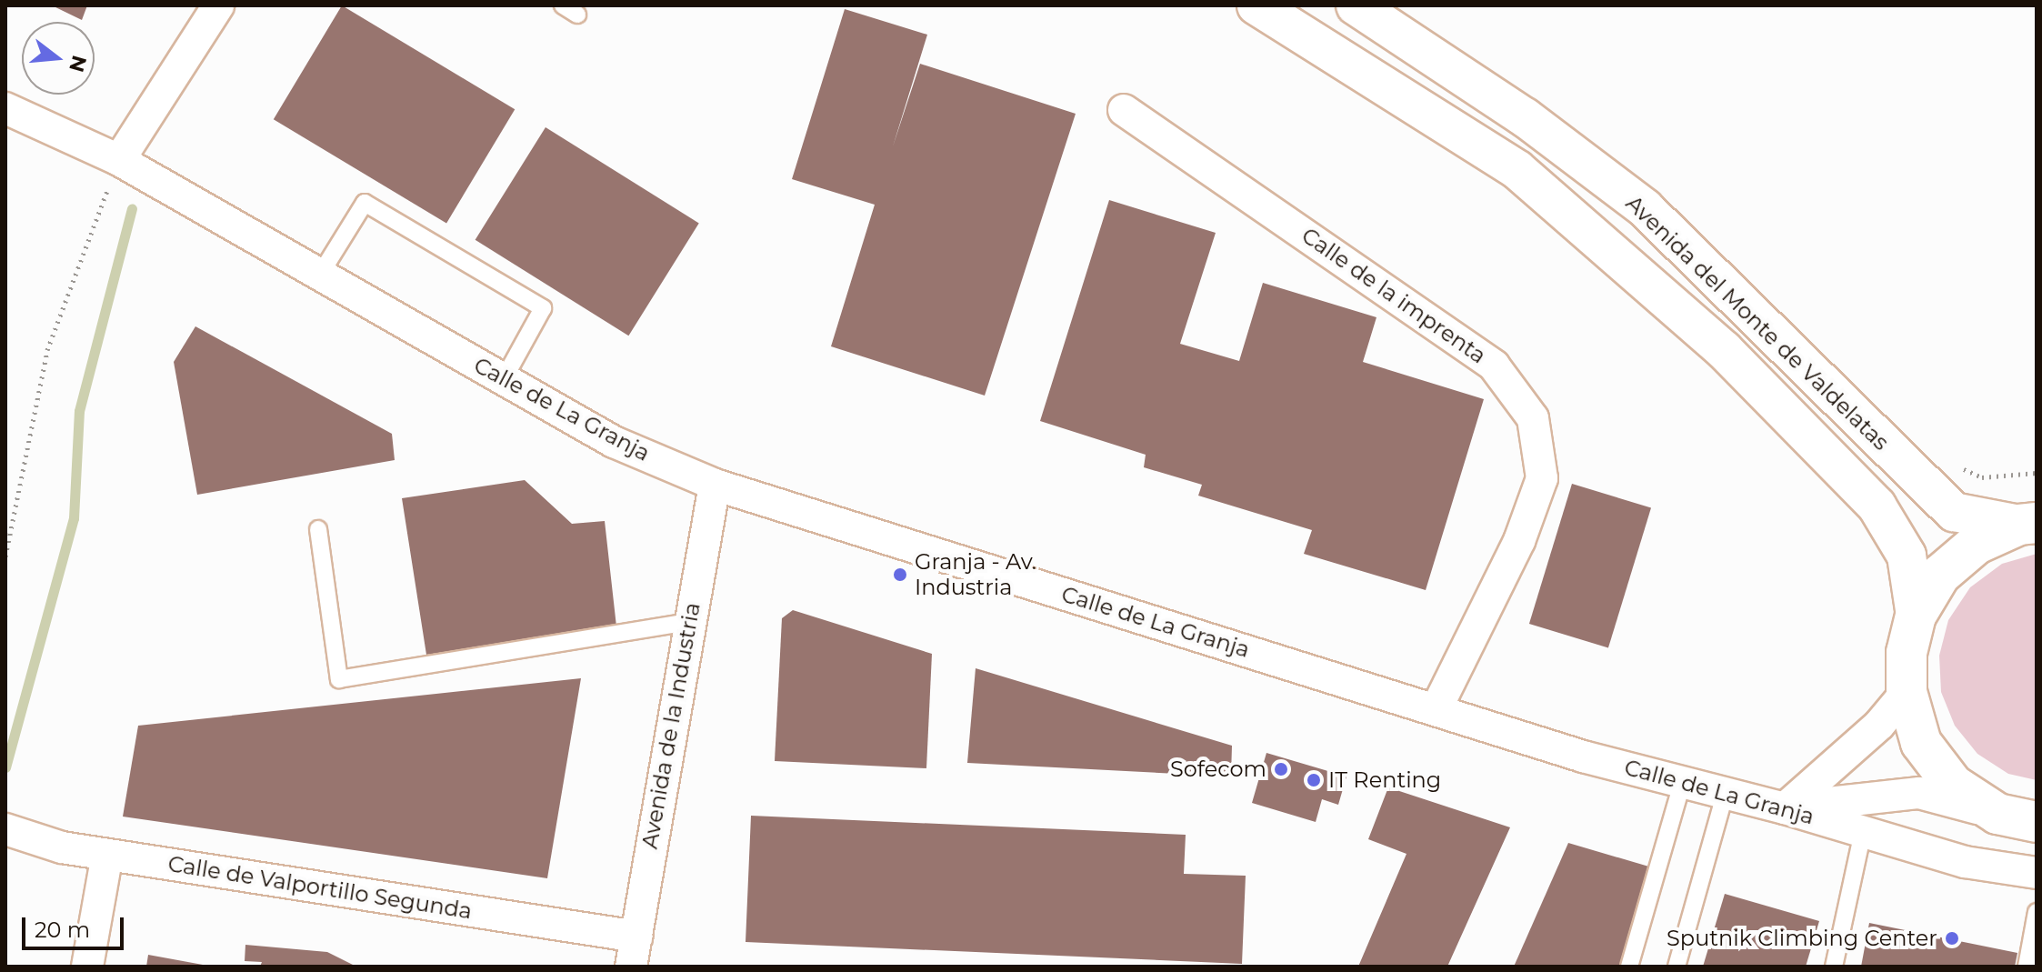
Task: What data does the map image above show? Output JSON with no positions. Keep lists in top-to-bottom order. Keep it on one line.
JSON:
{"streets":{"street":["Calle de la imprenta","Avenida del Monte de Valdelatas","Calle de La Granja","Avenida de la Industria","Calle de Valportillo Segunda"]},"crossings":[["Calle de la imprenta","Calle de La Granja"],["Calle de La Granja","Avenida de la Industria"],["Avenida de la Industria","Calle de Valportillo Segunda"]],"places":["Granja - Av. Industria","Sofecom","IT Renting","Sputnik Climbing Center"],"scale_bar":"20 m","north":"right"}
